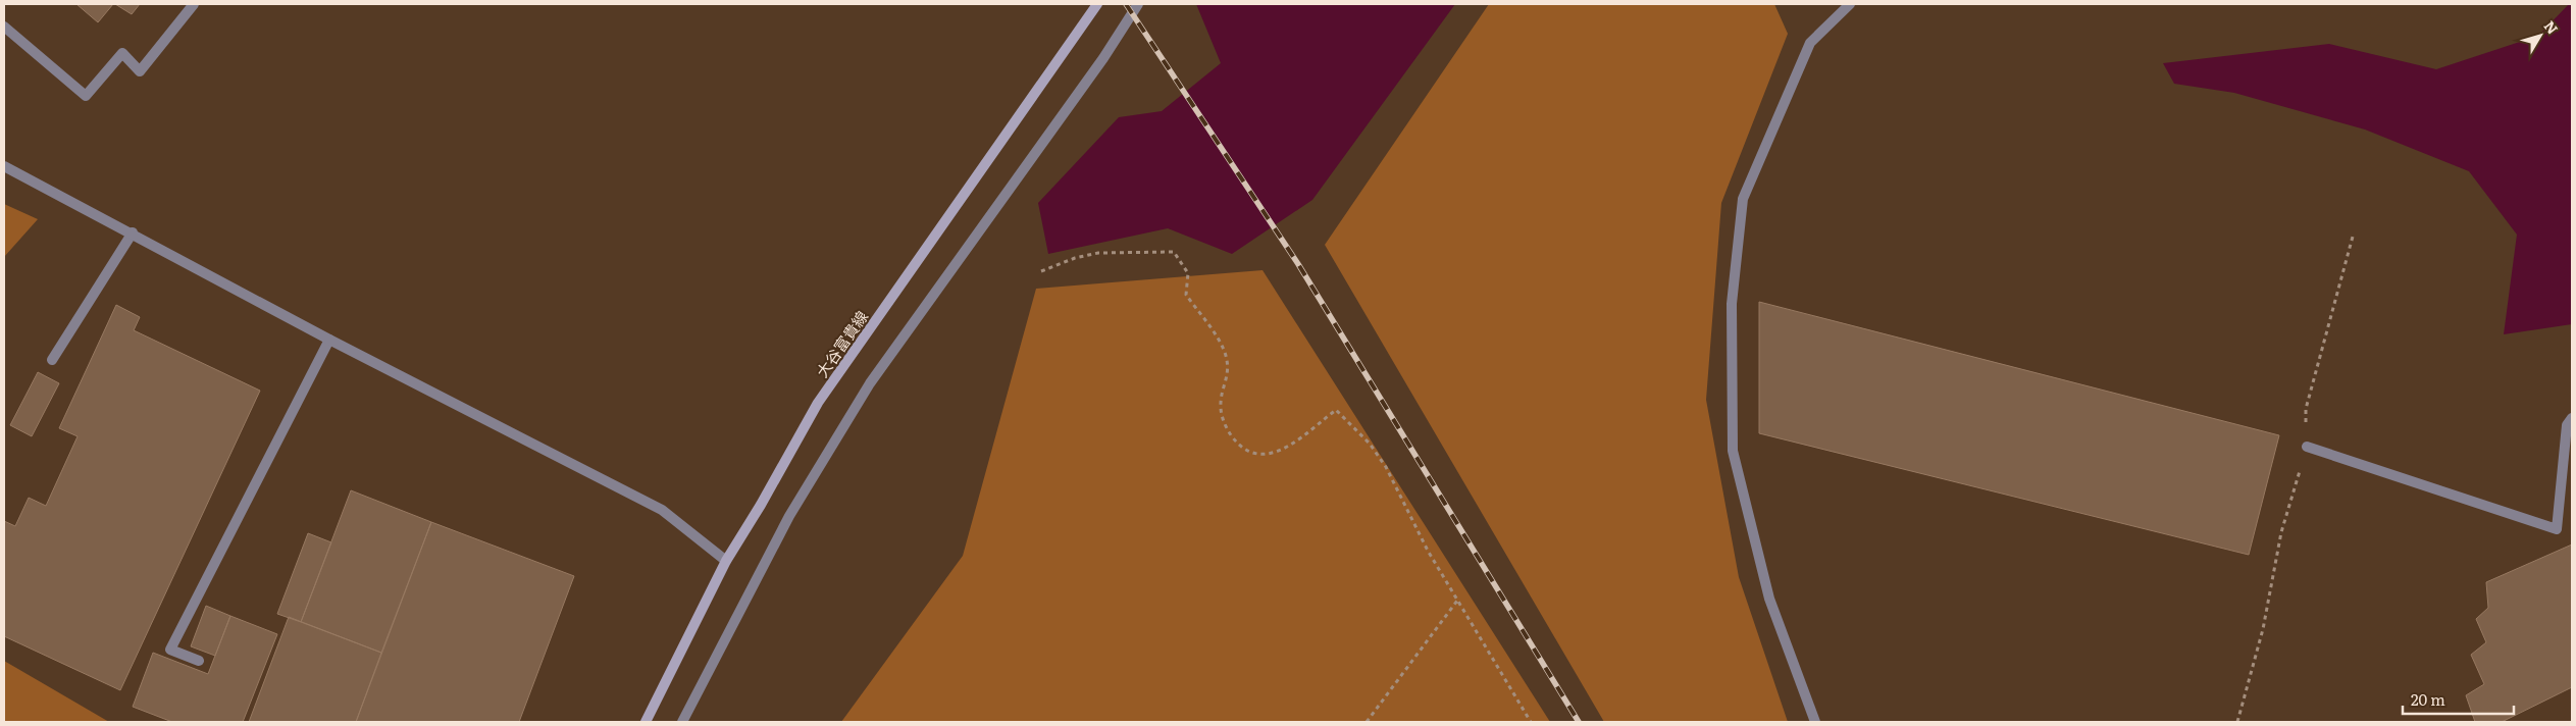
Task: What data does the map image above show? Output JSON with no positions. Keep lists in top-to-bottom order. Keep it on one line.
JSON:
{"streets":{"main road":["大谷富貴線"]},"scale_bar":"20 m","north":"top right"}
